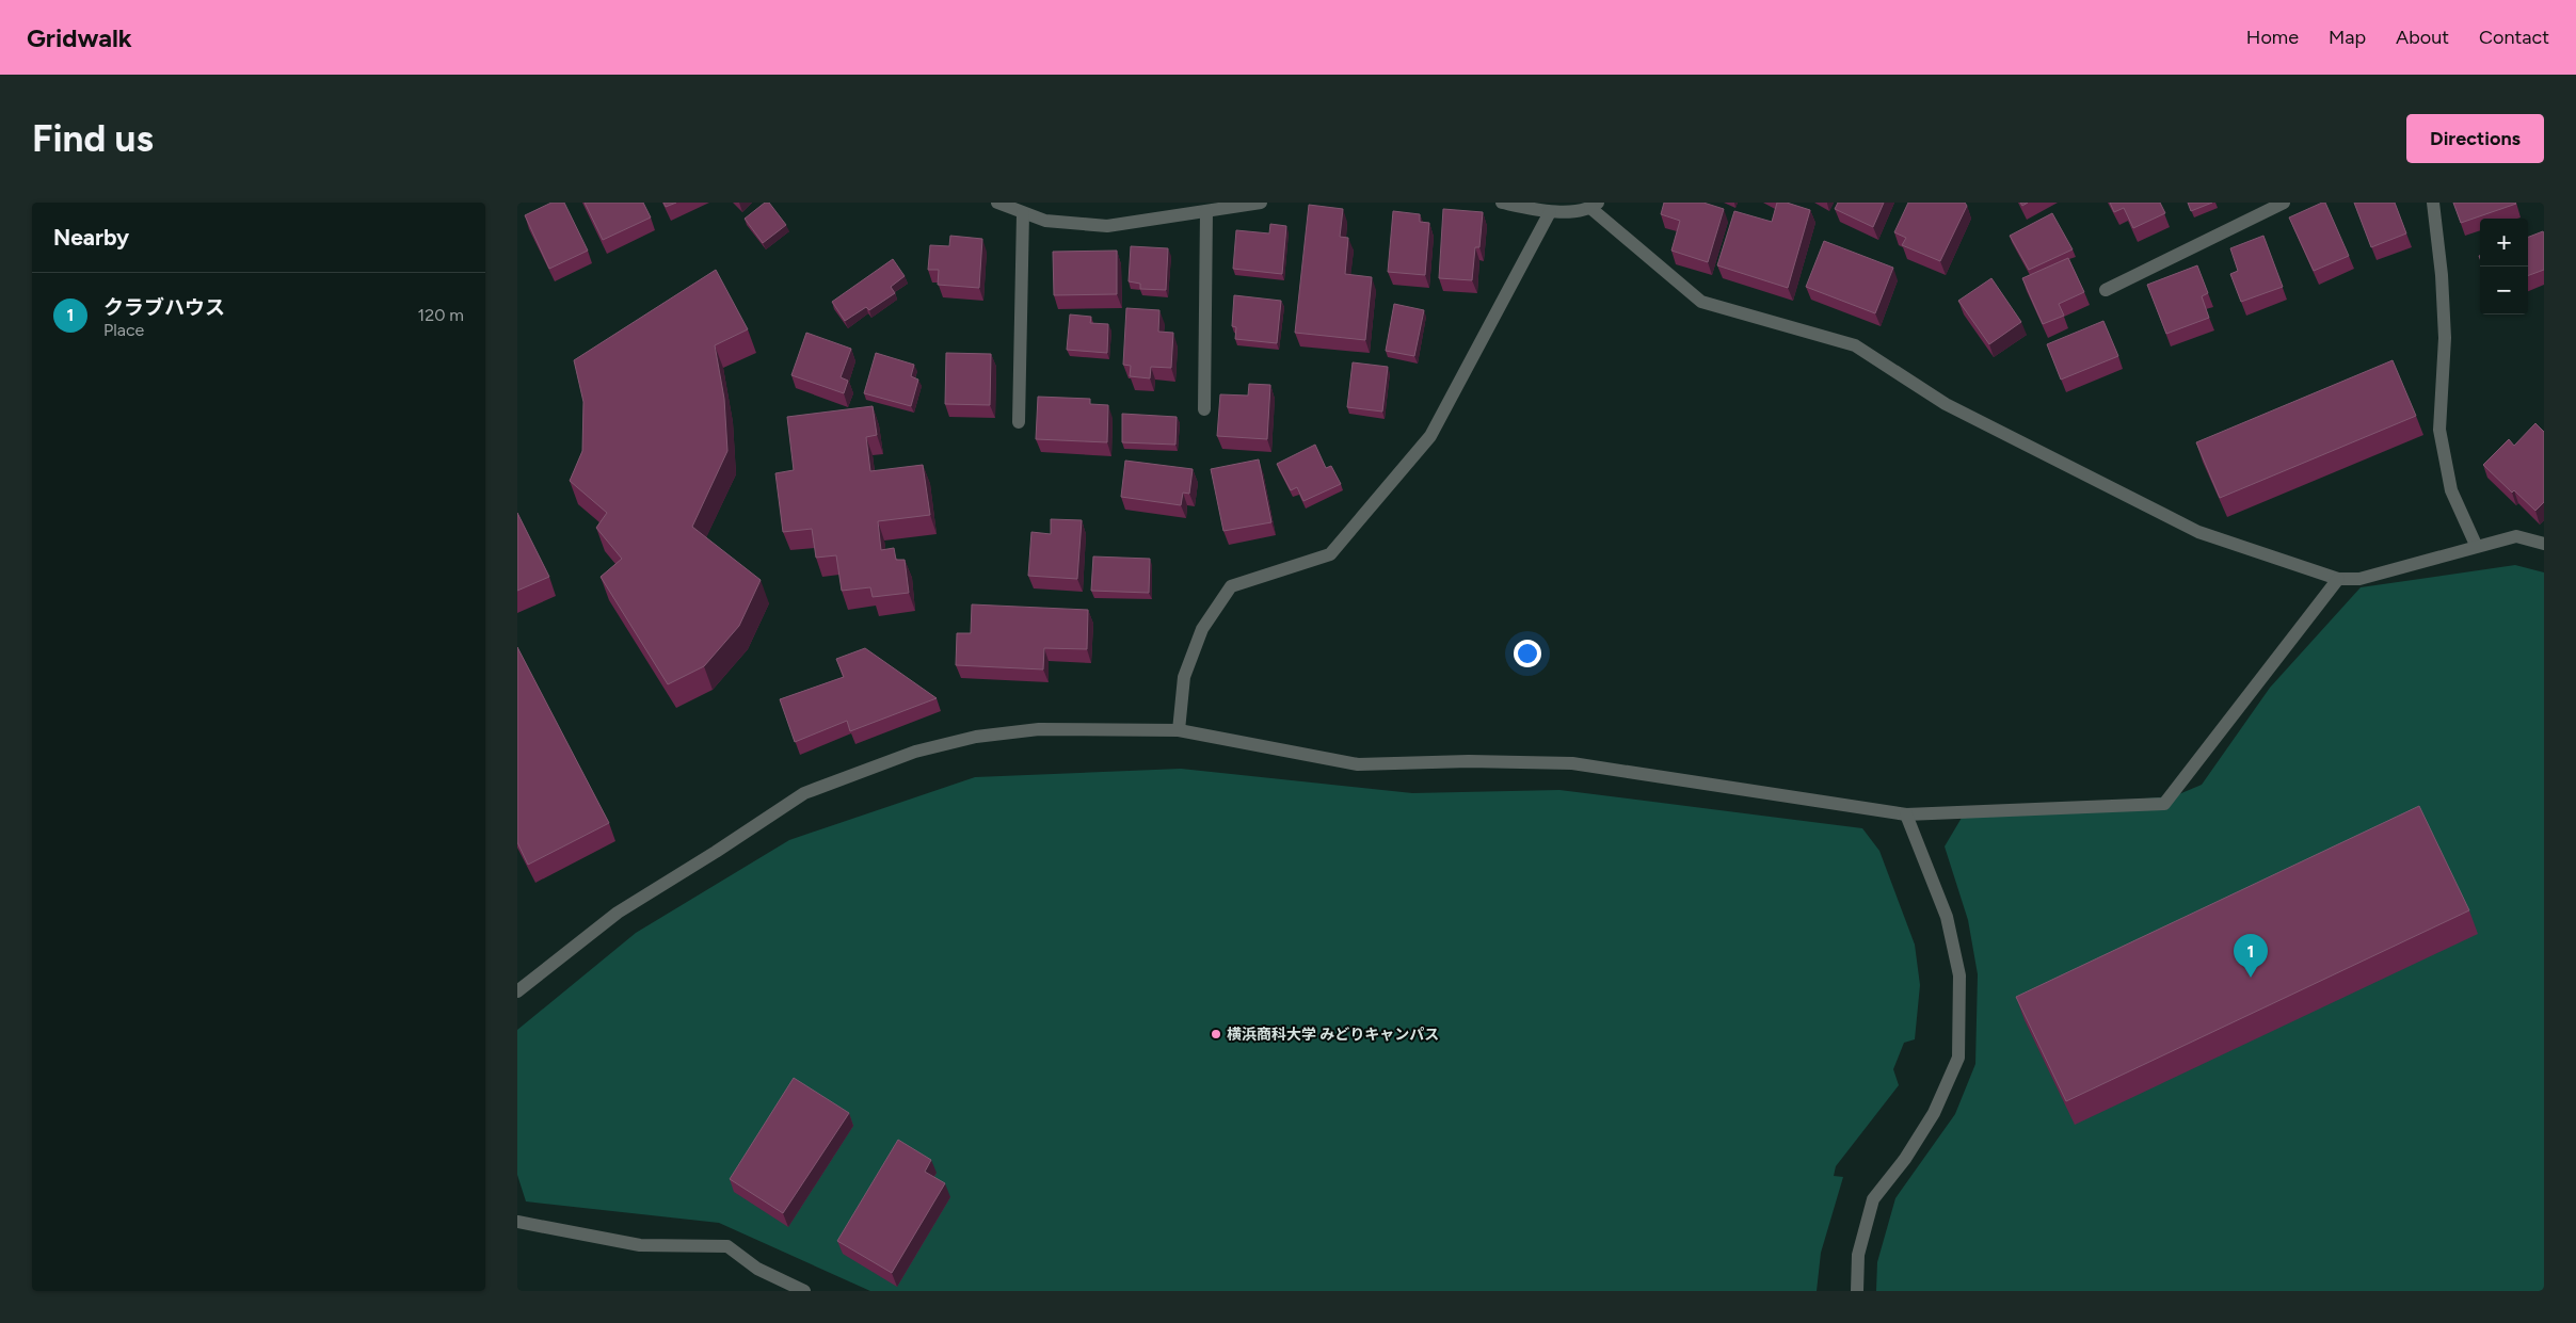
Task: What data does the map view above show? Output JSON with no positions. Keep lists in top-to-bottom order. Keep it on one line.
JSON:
{"places":["横浜商科大学 みどりキャンパス"],"page":{"header":"Gridwalk","nav":["Home","Map","About","Contact"],"buttons":"Directions","title":"Find us","heading":"Nearby","map_buttons":["+","−"],"list":[{"mark":"1","name":"クラブハウス","note":"Place","value":"120 m"}],"pins":"1"}}
